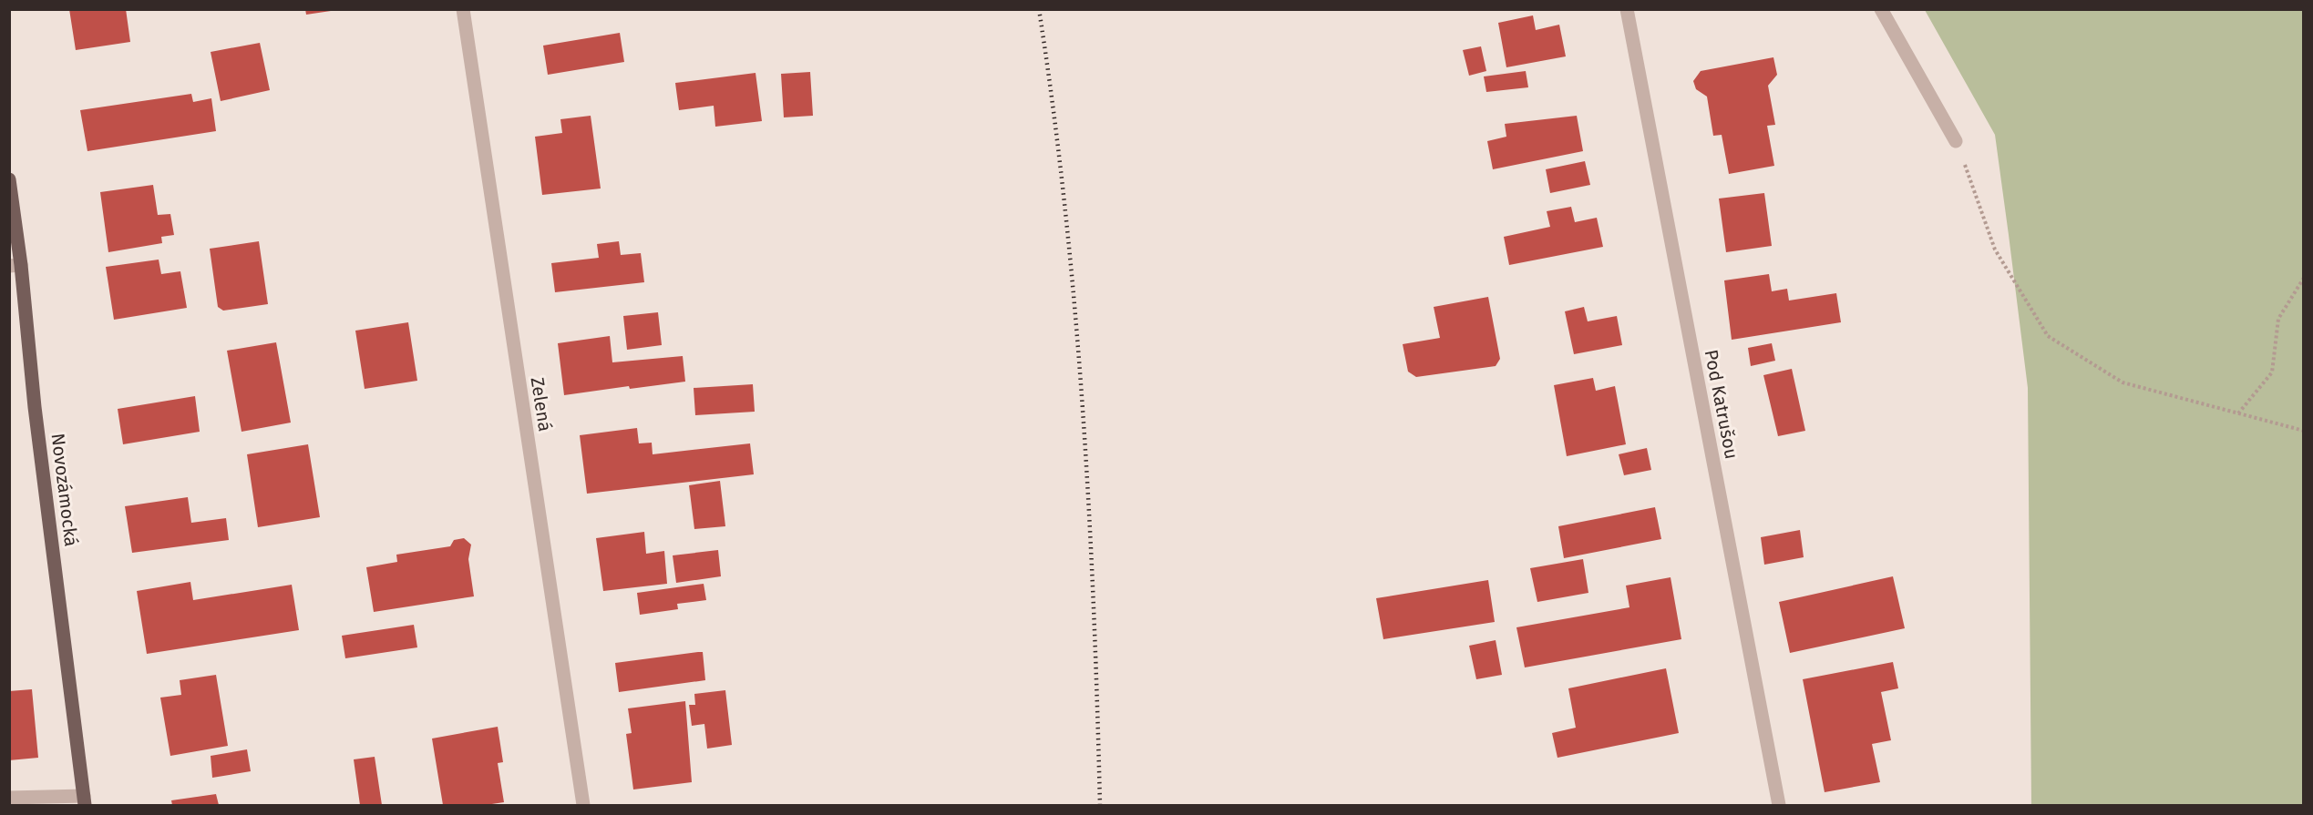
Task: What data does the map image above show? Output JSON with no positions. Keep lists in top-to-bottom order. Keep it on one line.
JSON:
{"streets":{"main road":["Novozámocká"],"street":["Zelená","Pod Katrušou"]}}
